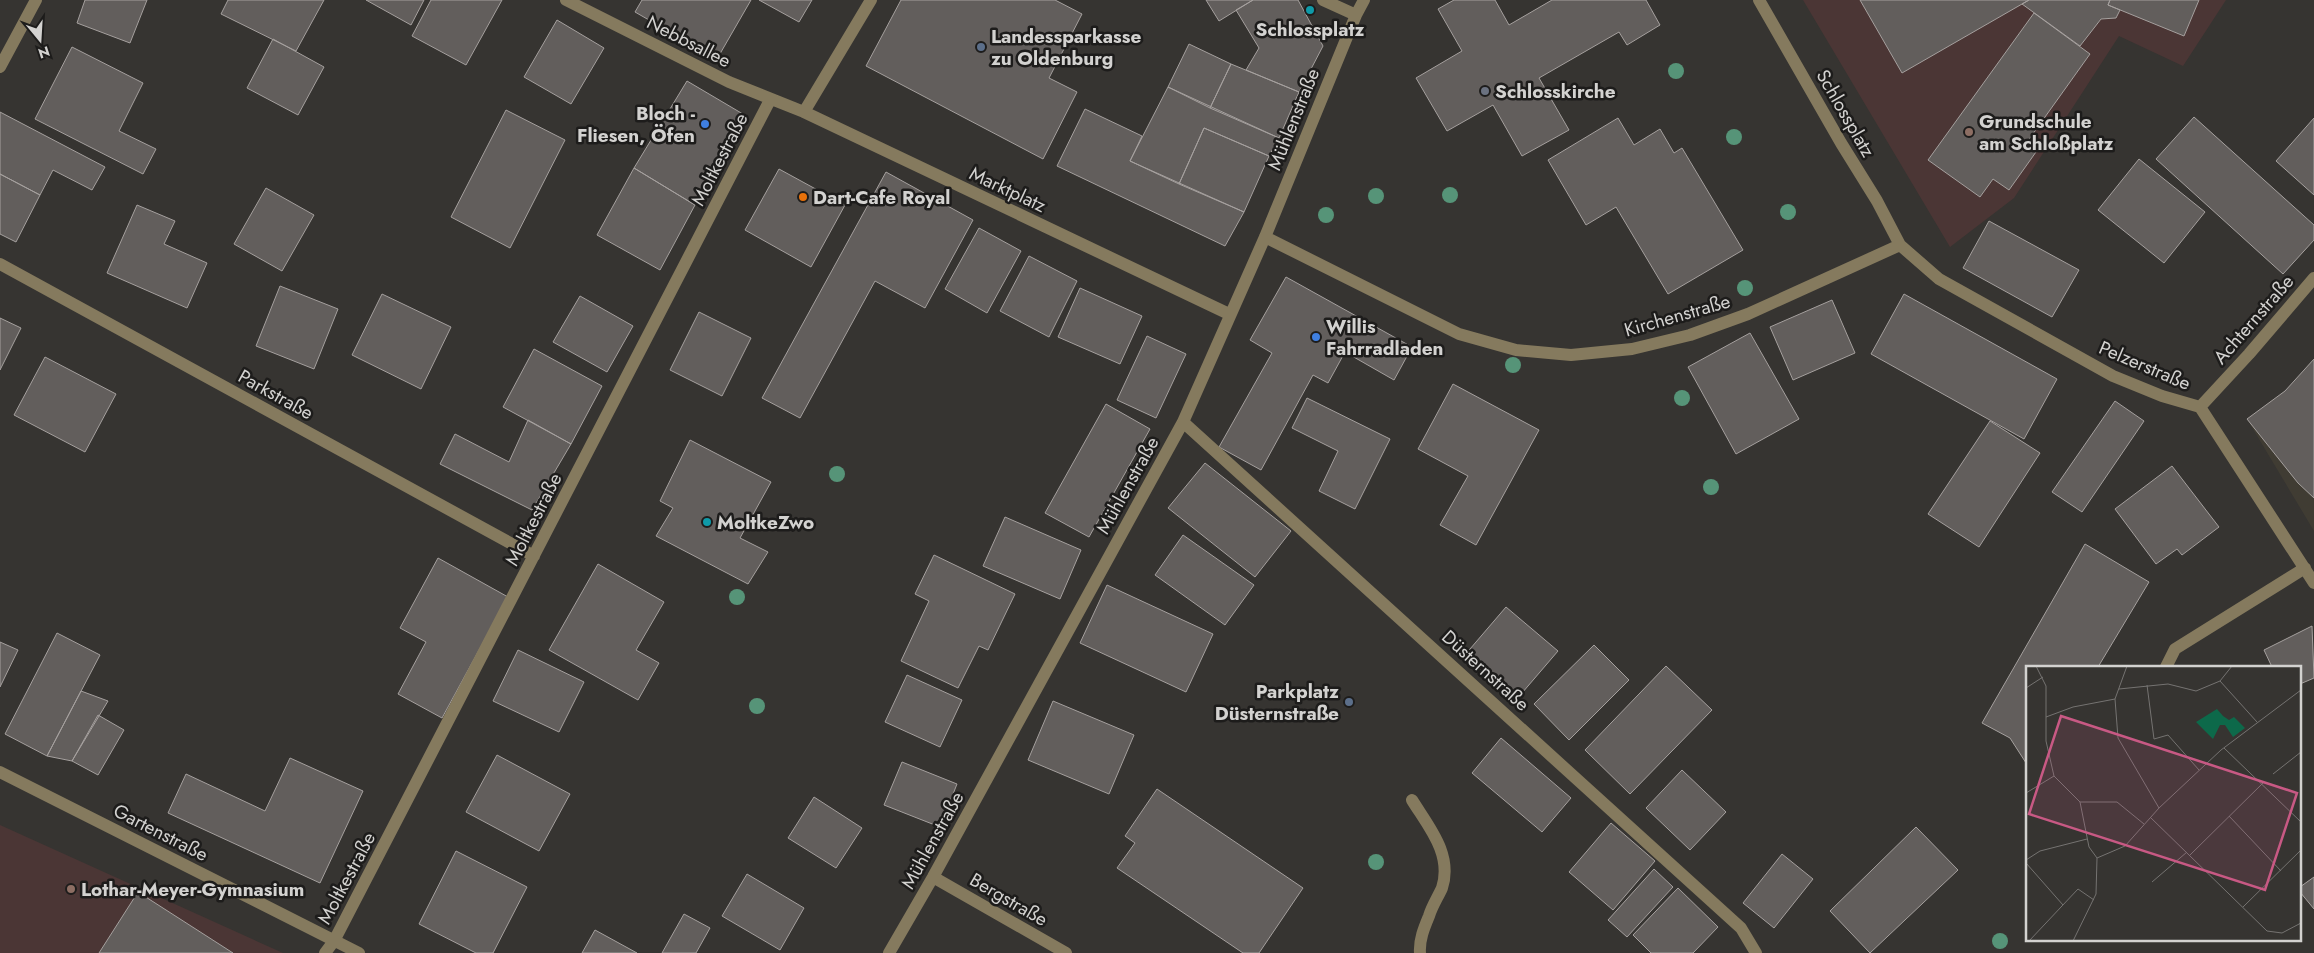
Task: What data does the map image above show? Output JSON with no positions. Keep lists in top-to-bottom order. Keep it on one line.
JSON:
{"streets":{"street":["Nebbsallee","Schlossplatz","Mühlenstraße","Moltkestraße","Marktplatz","Kirchenstraße","Achternstraße","Pelzerstraße","Parkstraße","Düsternstraße","Gartenstraße","Bergstraße"]},"crossings":[["Nebbsallee","Moltkestraße"],["Nebbsallee","Marktplatz"],["Schlossplatz","Kirchenstraße"],["Schlossplatz","Pelzerstraße"],["Mühlenstraße","Marktplatz"],["Mühlenstraße","Kirchenstraße"],["Mühlenstraße","Düsternstraße"],["Mühlenstraße","Bergstraße"],["Moltkestraße","Marktplatz"],["Moltkestraße","Parkstraße"],["Moltkestraße","Gartenstraße"],["Kirchenstraße","Pelzerstraße"],["Achternstraße","Pelzerstraße"]],"places":["Schlossplatz","Landessparkasse zu Oldenburg","Schlosskirche","Bloch - Fliesen, Öfen","Grundschule am Schloßplatz","Dart-Cafe Royal","Willis Fahrradladen","MoltkeZwo","Parkplatz Düsternstraße","Lothar-Meyer-Gymnasium"],"north":"bottom"}
